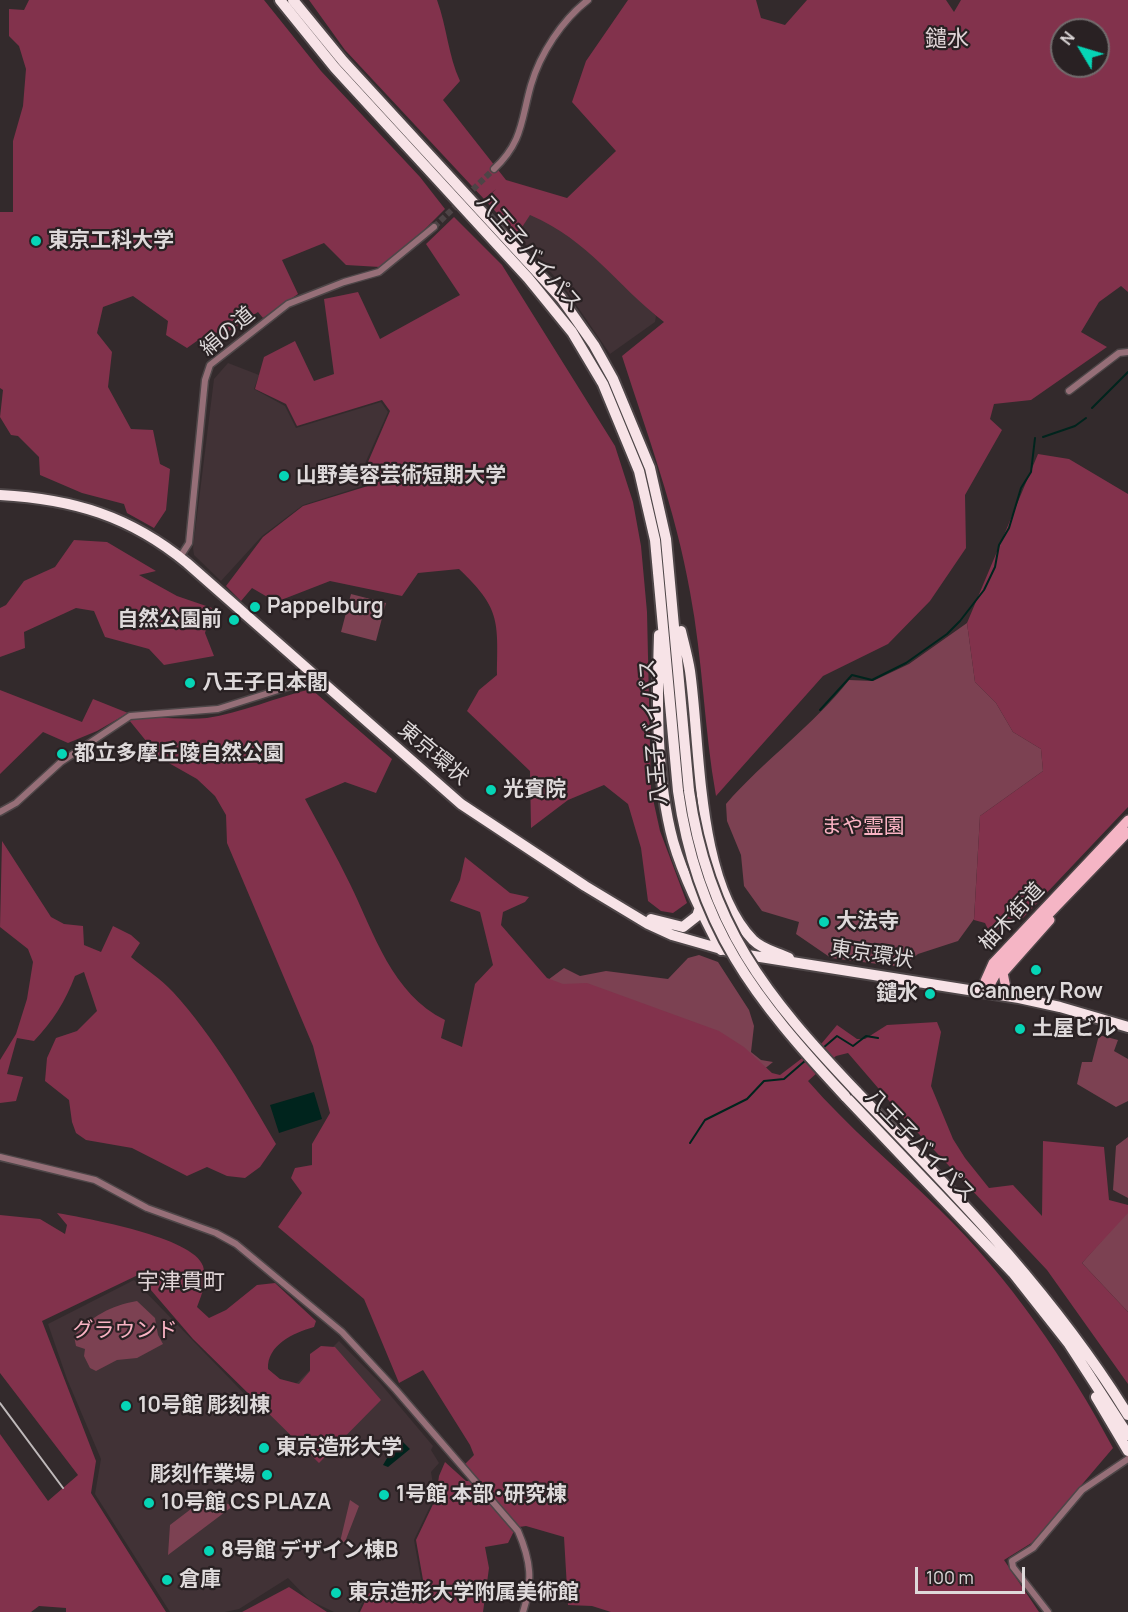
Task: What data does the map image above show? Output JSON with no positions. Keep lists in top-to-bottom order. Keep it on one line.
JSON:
{"streets":{"highway":["八王子バイパス","東京環状"],"main road":["柚木街道"],"street":["絹の道"]},"crossings":[["絹の道","東京環状"],["東京環状","柚木街道"]],"districts":["鑓水","宇津貫町"],"parks":["まや霊園","グラウンド"],"places":["東京工科大学","山野美容芸術短期大学","Pappelburg","自然公園前","八王子日本閣","都立多摩丘陵自然公園","光賓院","大法寺","Cannery Row","鑓水","土屋ビル","10号館 彫刻棟","東京造形大学","彫刻作業場","1号館 本部･研究棟","10号館 CS PLAZA","8号館 デザイン棟B","倉庫","東京造形大学附属美術館"],"scale_bar":"100 m","north":"top left"}
